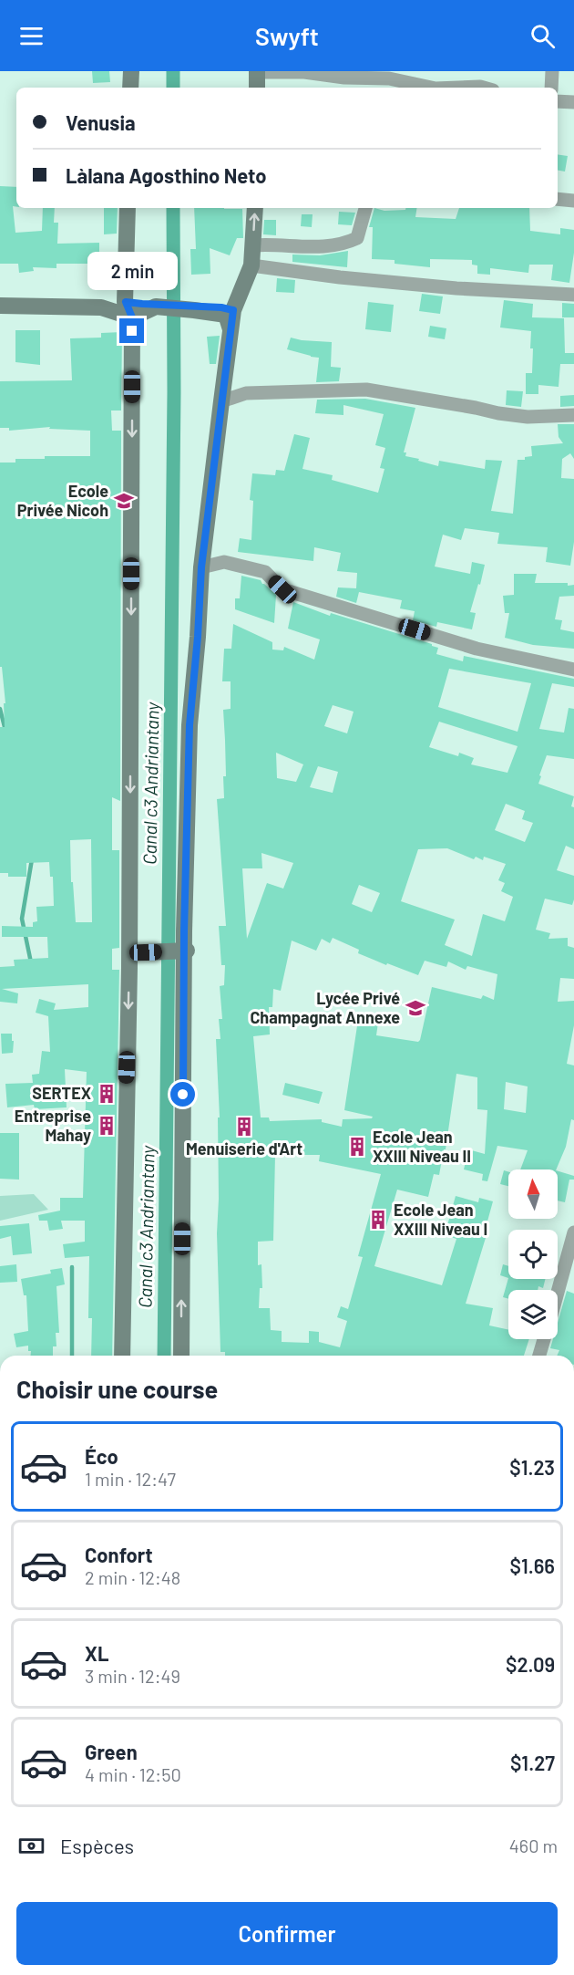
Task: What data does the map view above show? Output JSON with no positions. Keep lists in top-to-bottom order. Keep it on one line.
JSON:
{"water":["Canal c3 Andriantany"],"places":{"school or university":["Ecole Privée Nicoh","Lycée Privé Champagnat Annexe"],"building":["SERTEX","Entreprise Mahay","Menuiserie d'Art","Ecole Jean XXIII Niveau II","Ecole Jean XXIII Niveau I"]},"north":"top","page":{"header":"Swyft","banner":["Venusia","Làlana Agosthino Neto"],"bubble":"2 min","heading":"Choisir une course","list":[{"name":"Éco","note":"1 min · 12:47","value":"$1.23"},{"name":"Confort","note":"2 min · 12:48","value":"$1.66"},{"name":"XL","note":"3 min · 12:49","value":"$2.09"},{"name":"Green","note":"4 min · 12:50","value":"$1.27"}],"pay":["Espèces","460 m"],"buttons":"Confirmer"}}
